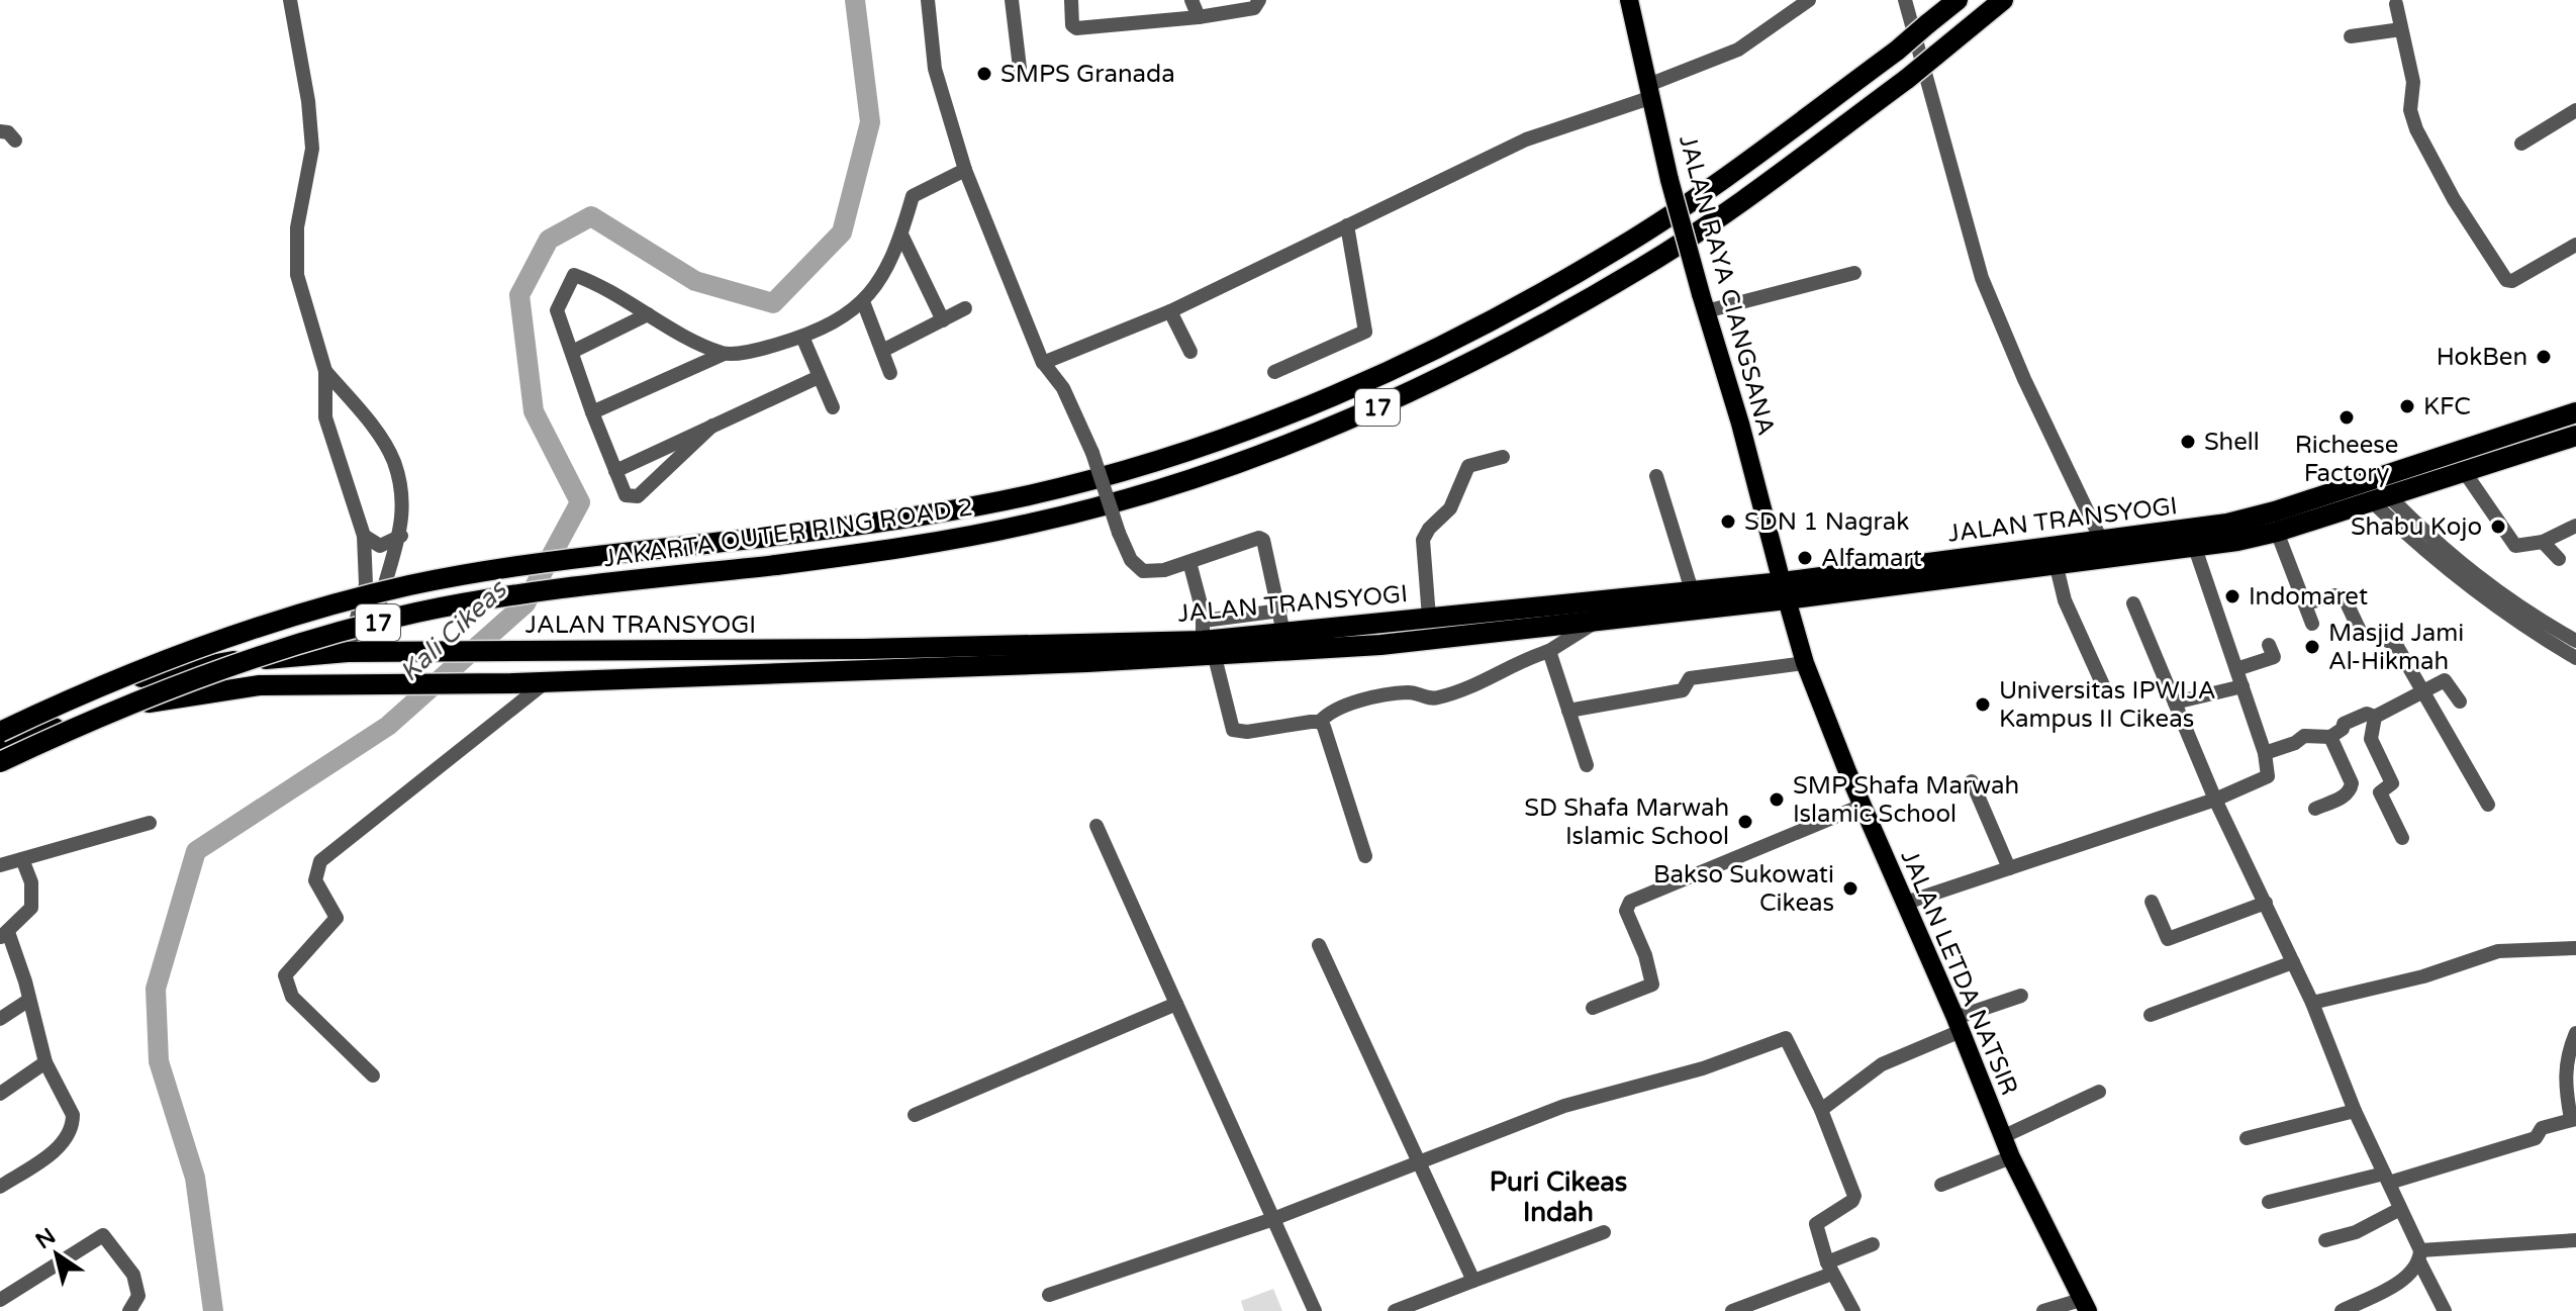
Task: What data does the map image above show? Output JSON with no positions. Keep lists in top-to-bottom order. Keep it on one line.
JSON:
{"streets":{"highway":["17","JALAN TRANSYOGI","JAKARTA OUTER RING ROAD 2"],"main road":["JALAN RAYA CIANGSANA","JALAN LETDA NATSIR"]},"crossings":[["JALAN RAYA CIANGSANA","JALAN TRANSYOGI"],["JALAN RAYA CIANGSANA","JALAN LETDA NATSIR"],["JALAN TRANSYOGI","JALAN LETDA NATSIR"]],"districts":["Puri Cikeas Indah"],"water":["Kali Cikeas"],"places":["SMPS Granada","HokBen","KFC","Richeese Factory","Shell","SDN 1 Nagrak","Shabu Kojo","Alfamart","Indomaret","Masjid Jami Al-Hikmah","Universitas IPWIJA Kampus II Cikeas","SMP Shafa Marwah Islamic School","SD Shafa Marwah Islamic School","Bakso Sukowati Cikeas"],"north":"top left"}
